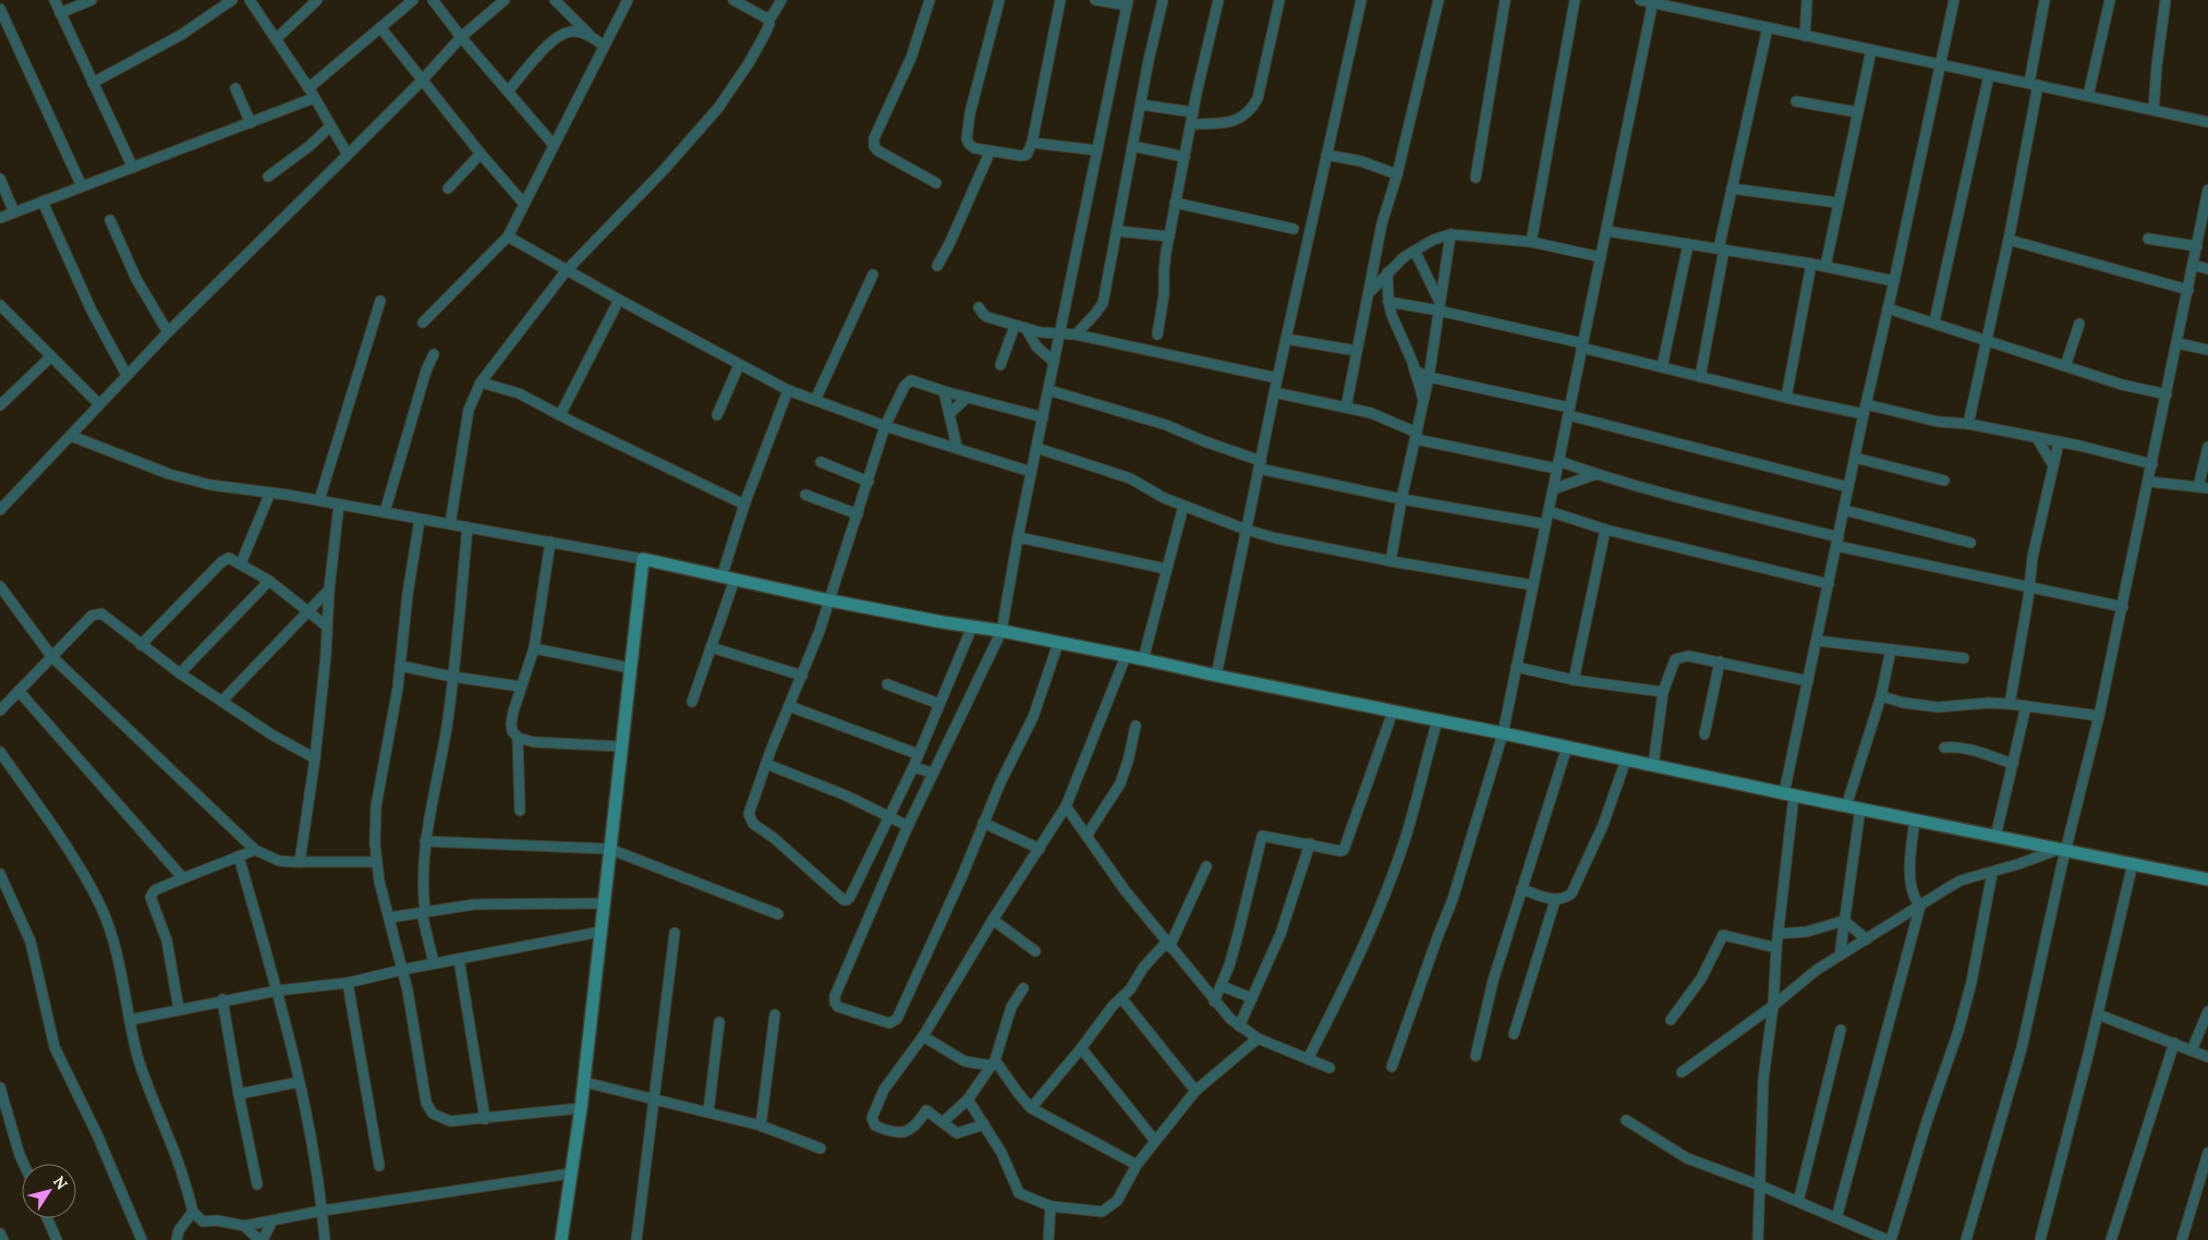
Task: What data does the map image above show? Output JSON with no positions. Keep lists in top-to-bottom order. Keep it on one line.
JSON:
{"north":"top right"}
